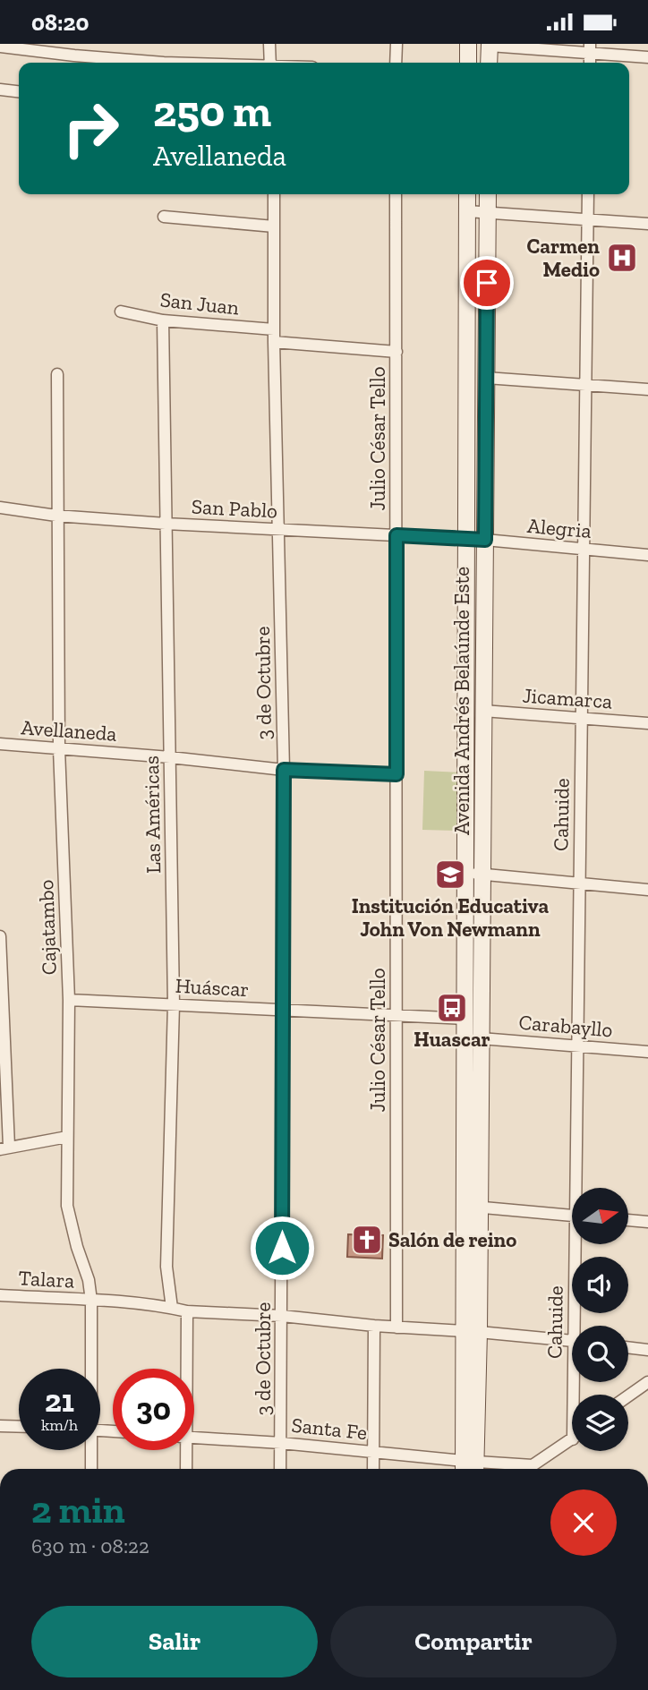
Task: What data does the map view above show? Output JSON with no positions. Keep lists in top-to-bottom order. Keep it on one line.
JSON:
{"streets":{"street":["San Juan","Julio César Tello","San Pablo","Alegria","3 de Octubre","Jicamarca","Avenida Andrés Belaúnde Este","Avellaneda","Las Américas","Cahuide","Cajatambo","Huáscar","Carabayllo","Talara","Santa Fe"]},"crossings":[["San Juan","Julio César Tello"],["San Juan","3 de Octubre"],["San Juan","Las Américas"],["Julio César Tello","San Pablo"],["Julio César Tello","Avellaneda"],["Julio César Tello","Huáscar"],["Julio César Tello","Talara"],["San Pablo","Alegria"],["San Pablo","3 de Octubre"],["San Pablo","Avenida Andrés Belaúnde Este"],["San Pablo","Las Américas"],["San Pablo","Cajatambo"],["Alegria","Avenida Andrés Belaúnde Este"],["Alegria","Cahuide"],["3 de Octubre","Avellaneda"],["3 de Octubre","Huáscar"],["3 de Octubre","Talara"],["3 de Octubre","Santa Fe"],["Jicamarca","Avenida Andrés Belaúnde Este"],["Jicamarca","Cahuide"],["Avenida Andrés Belaúnde Este","Huáscar"],["Avenida Andrés Belaúnde Este","Carabayllo"],["Avenida Andrés Belaúnde Este","Talara"],["Avenida Andrés Belaúnde Este","Santa Fe"],["Avellaneda","Las Américas"],["Avellaneda","Cajatambo"],["Las Américas","Huáscar"],["Las Américas","Talara"],["Cahuide","Carabayllo"],["Cajatambo","Huáscar"],["Cajatambo","Talara"]],"places":{"hospital":["Carmen Medio"],"school or university":["Institución Educativa John Von Newmann"],"bus stop":["Huascar"],"church":["Salón de reino"]},"north":"right","page":{"status":"08:20","turn":["250 m","Avellaneda"],"speed":"21 km/h","limit":"30","heading":["2 min","630 m · 08:22"],"buttons":["Salir","Compartir"]}}
